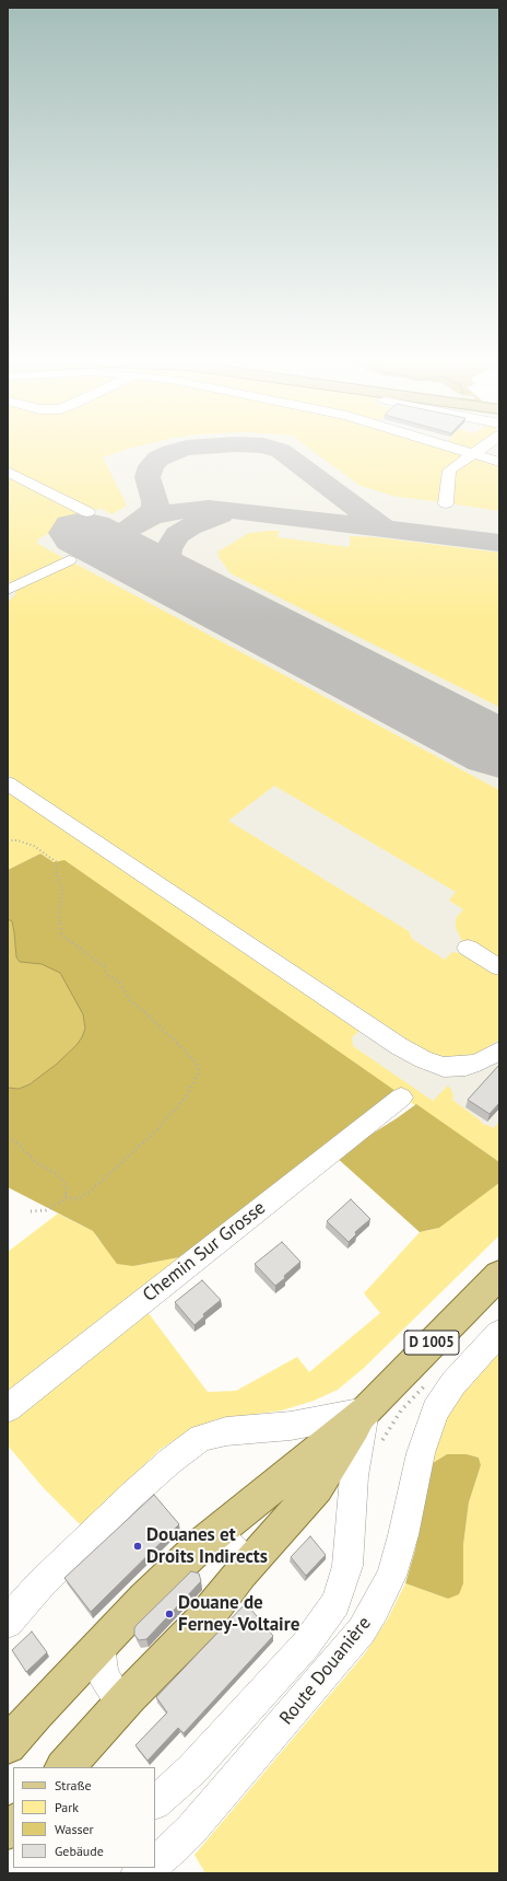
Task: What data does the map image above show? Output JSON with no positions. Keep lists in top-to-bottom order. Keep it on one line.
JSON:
{"streets":{"main road":["D 1005"],"street":["Chemin Sur Grosse","Route Douanière"]},"places":["Douanes et Droits Indirects","Douane de Ferney-Voltaire"],"legend":["Straße","Park","Wasser","Gebäude"]}
